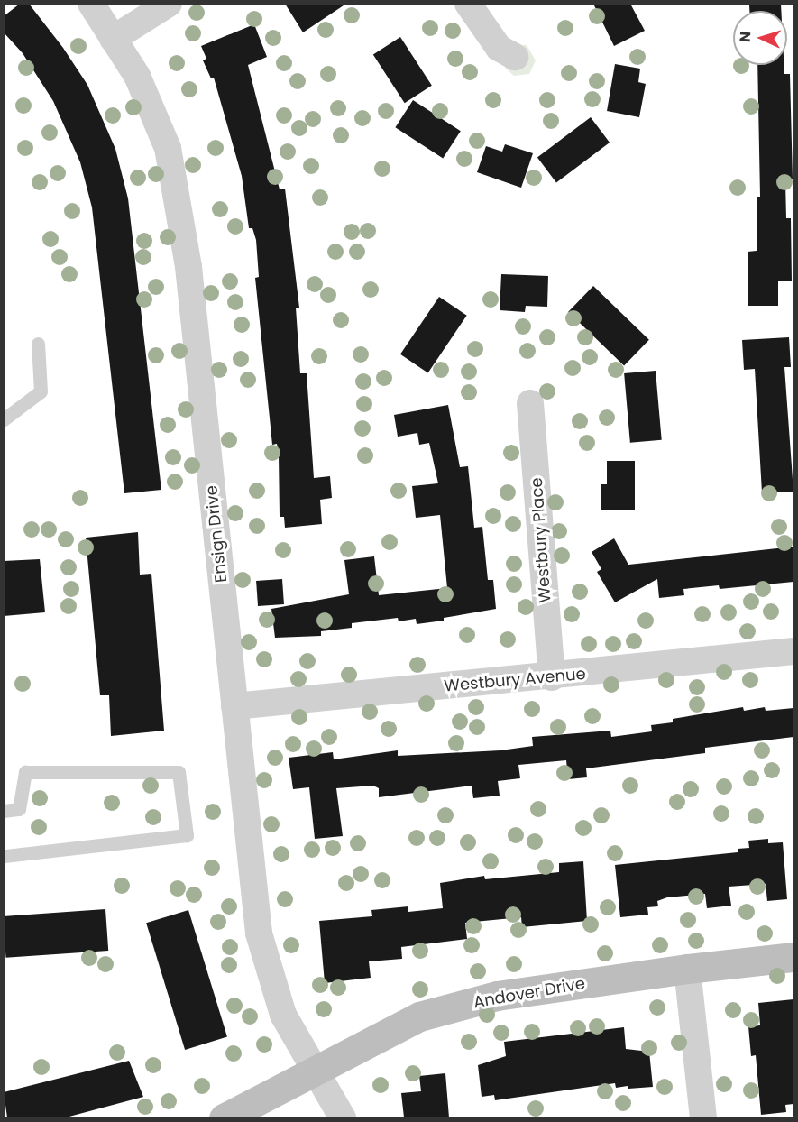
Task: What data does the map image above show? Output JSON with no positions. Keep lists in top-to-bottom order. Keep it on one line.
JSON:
{"streets":{"street":["Ensign Drive","Westbury Place","Westbury Avenue","Andover Drive"]},"crossings":[["Ensign Drive","Westbury Avenue"],["Ensign Drive","Andover Drive"],["Westbury Place","Westbury Avenue"]],"north":"left"}
